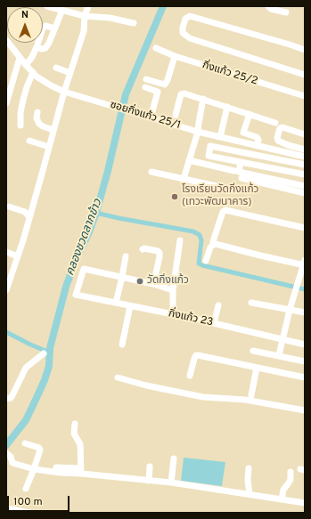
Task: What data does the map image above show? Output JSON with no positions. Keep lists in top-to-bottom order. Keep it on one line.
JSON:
{"streets":{"street":["กิ่งแก้ว 25/2","ซอยกิ่งแก้ว 25/1","กิ่งแก้ว 23"]},"water":["คลองชวดลากข้าว"],"places":["โรงเรียนวัดกิ่งแก้ว (เทวะพัฒนาคาร)","วัดกิ่งแก้ว"],"scale_bar":"100 m","north":"top"}
